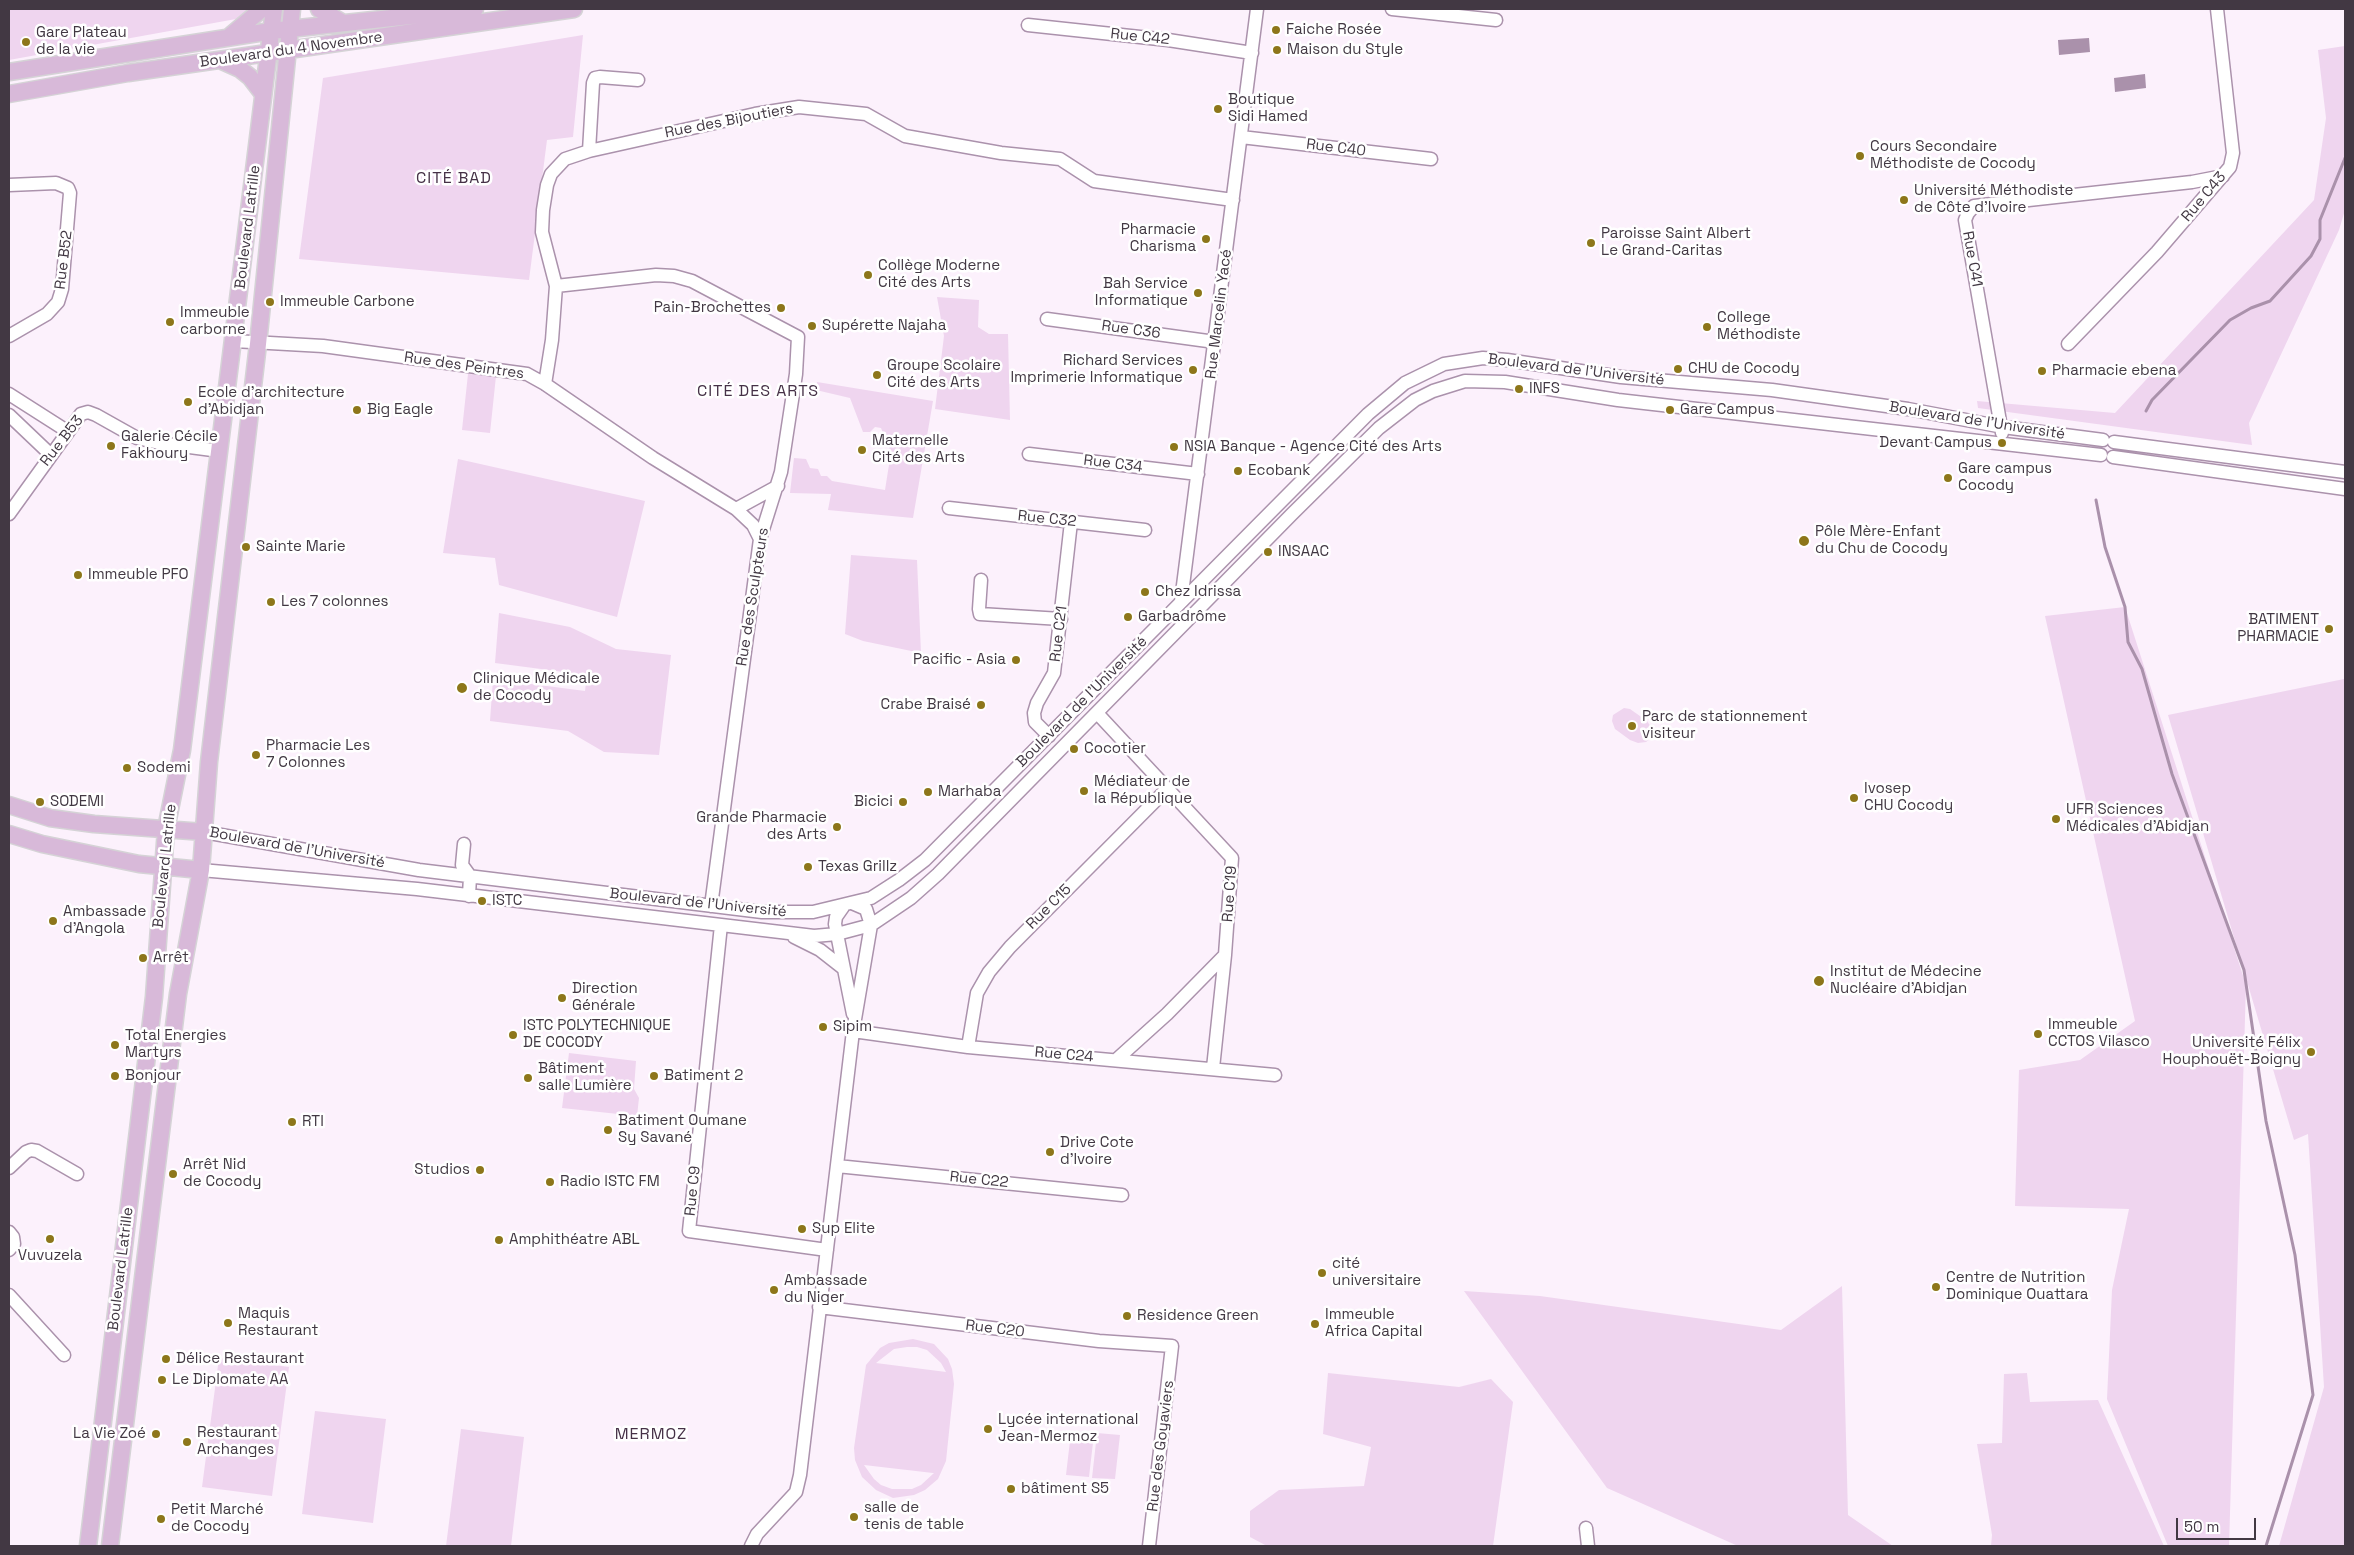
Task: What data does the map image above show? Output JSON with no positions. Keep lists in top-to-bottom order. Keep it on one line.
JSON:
{"streets":{"main road":["Boulevard du 4 Novembre","Boulevard Latrille","Boulevard de l'Université"],"street":["Rue C42","Rue des Bijoutiers","Rue C40","Rue C43","Rue C41","Rue B52","Rue Marcelin Yacé","Rue C36","Rue des Peintres","Rue B53","Rue C34","Rue C32","Rue des Sculpteurs","Rue C21","Rue C19","Rue C15","Rue C24","Rue C22","Rue C9","Rue C20","Rue des Goyaviers"]},"crossings":[["Rue C42","Rue Marcelin Yacé"],["Boulevard du 4 Novembre","Boulevard Latrille"],["Rue des Bijoutiers","Rue Marcelin Yacé"],["Rue des Bijoutiers","Rue des Peintres"],["Rue des Bijoutiers","Rue des Sculpteurs"],["Rue C40","Rue Marcelin Yacé"],["Rue C43","Rue C41"],["Boulevard Latrille","Rue des Peintres"],["Boulevard Latrille","Boulevard de l'Université"],["Boulevard Latrille","Rue B53"],["Rue C41","Boulevard de l'Université"],["Rue Marcelin Yacé","Rue C36"],["Rue Marcelin Yacé","Boulevard de l'Université"],["Rue Marcelin Yacé","Rue C34"],["Rue des Peintres","Rue des Sculpteurs"],["Boulevard de l'Université","Rue des Sculpteurs"],["Boulevard de l'Université","Rue C21"],["Boulevard de l'Université","Rue C19"],["Boulevard de l'Université","Rue C9"],["Rue C32","Rue C21"],["Rue C19","Rue C15"],["Rue C19","Rue C24"],["Rue C15","Rue C24"],["Rue C20","Rue des Goyaviers"]],"districts":["CITÉ BAD","CITÉ DES ARTS","MERMOZ"],"places":["Faiche Rosée","Gare Plateau de la vie","Maison du Style","Boutique Sidi Hamed","Cours Secondaire Méthodiste de Cocody","Université Méthodiste de Côte d'Ivoire","Pharmacie Charisma","Paroisse Saint Albert Le Grand-Caritas","Collège Moderne Cité des Arts","Bah Service Informatique","Immeuble Carbone","Pain-Brochettes","Immeuble carborne","Supérette Najaha","College Méthodiste","CHU de Cocody","Richard Services Imprimerie Informatique","Pharmacie ebena","Groupe Scolaire Cité des Arts","INFS","Ecole d'architecture d'Abidjan","Big Eagle","Gare Campus","Devant Campus","Galerie Cécile Fakhoury","NSIA Banque - Agence Cité des Arts","Maternelle Cité des Arts","Ecobank","Gare campus Cocody","Pôle Mère-Enfant du Chu de Cocody","Sainte Marie","INSAAC","Immeuble PFO","Chez Idrissa","Les 7 colonnes","Garbadrôme","BATIMENT PHARMACIE","Pacific - Asia","Clinique Médicale de Cocody","Crabe Braisé","Parc de stationnement visiteur","Cocotier","Pharmacie Les 7 Colonnes","Sodemi","Médiateur de la République","Marhaba","Ivosep CHU Cocody","SODEMI","Bicici","UFR Sciences Médicales d'Abidjan","Grande Pharmacie des Arts","Texas Grillz","ISTC","Ambassade d'Angola","Arrêt","Institut de Médecine Nucléaire d'Abidjan","Direction Générale","Sipim","Immeuble CCTOS Vilasco","ISTC POLYTECHNIQUE DE COCODY","Total Energies Martyrs","Université Félix Houphouët-Boigny","Bonjour","Batiment 2","Bâtiment salle Lumière","RTI","Batiment Oumane Sy Savané","Drive Cote d'Ivoire","Studios","Arrêt Nid de Cocody","Radio ISTC FM","Sup Elite","Vuvuzela","Amphithéatre ABL","cité universitaire","Centre de Nutrition Dominique Ouattara","Ambassade du Niger","Residence Green","Maquis Restaurant","Immeuble Africa Capital","Délice Restaurant","Le Diplomate AA","Lycée international Jean-Mermoz","La Vie Zoé","Restaurant Archanges","bâtiment S5","salle de tenis de table","Petit Marché de Cocody"],"scale_bar":"50 m"}
